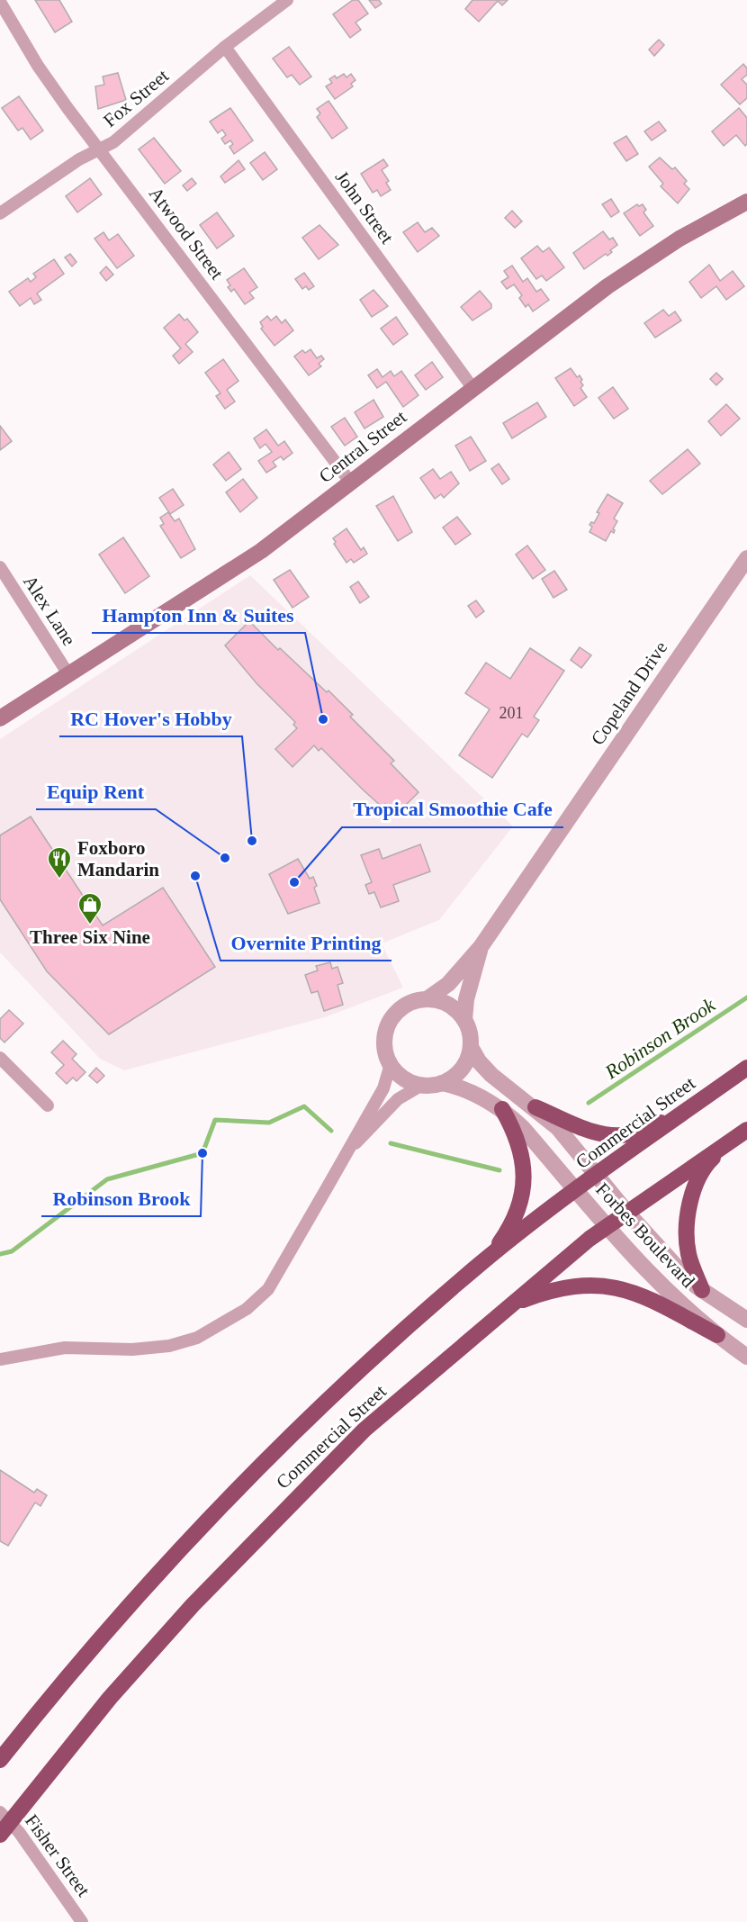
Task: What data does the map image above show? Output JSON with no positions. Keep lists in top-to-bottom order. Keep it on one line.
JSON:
{"streets":{"highway":["Commercial Street"],"main road":["Central Street"],"street":["Fox Street","John Street","Atwood Street","Alex Lane","Copeland Drive","Forbes Boulevard","Fisher Street"]},"crossings":[["Fox Street","John Street"],["Fox Street","Atwood Street"],["John Street","Central Street"],["Atwood Street","Central Street"],["Central Street","Alex Lane"],["Commercial Street","Forbes Boulevard"],["Commercial Street","Fisher Street"]],"water":["Robinson Brook"],"places":{"other":["Hampton Inn & Suites","RC Hover's Hobby","Equip Rent","Overnite Printing","Tropical Smoothie Cafe","Robinson Brook"],"restaurant":["Foxboro Mandarin"],"shop":["Three Six Nine"]},"house_numbers":["201"]}
